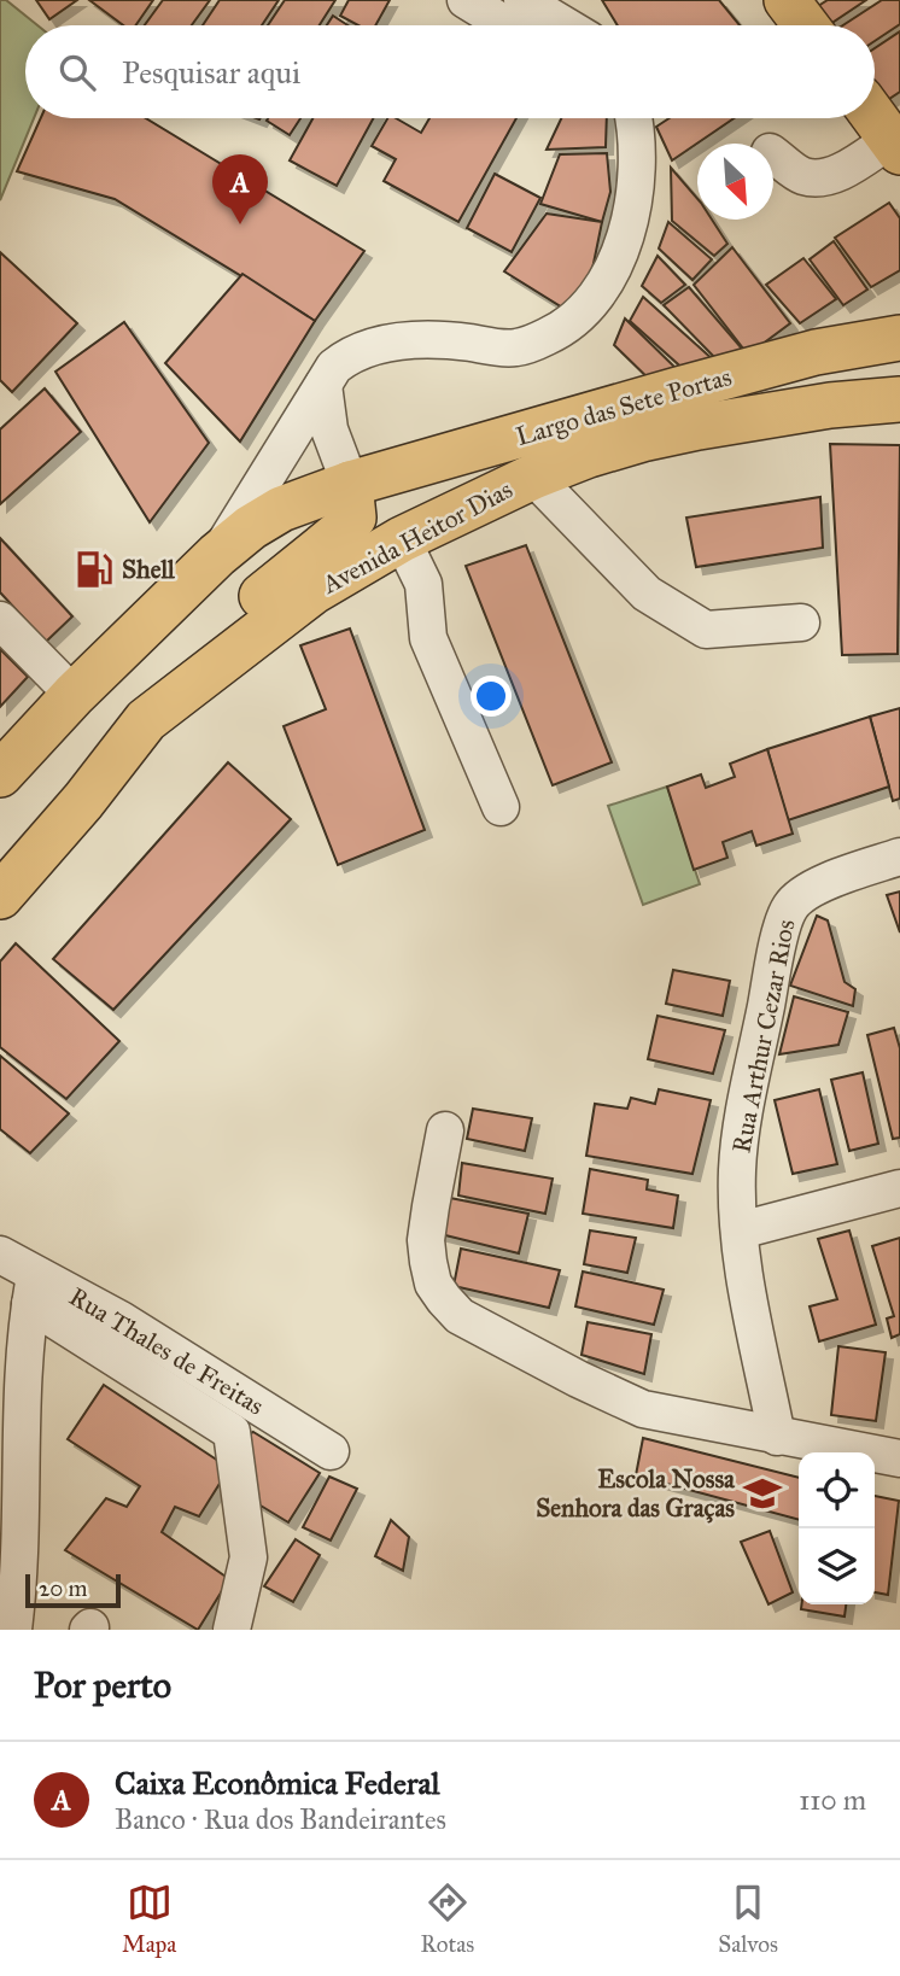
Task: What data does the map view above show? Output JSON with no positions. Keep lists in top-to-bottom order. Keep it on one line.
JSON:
{"streets":{"main road":["Largo das Sete Portas","Avenida Heitor Dias"],"street":["Rua Arthur Cezar Rios","Rua Thales de Freitas"]},"places":{"fuel station":["Shell"],"school or university":["Escola Nossa Senhora das Graças"]},"scale_bar":"20 m","north":"bottom right","page":{"search":"Pesquisar aqui","pins":"A","scale":"20 m","heading":"Por perto","list":[{"mark":"A","name":"Caixa Econômica Federal","note":"Banco · Rua dos Bandeirantes","value":"110 m"}],"nav":["Mapa","Rotas","Salvos"]}}
